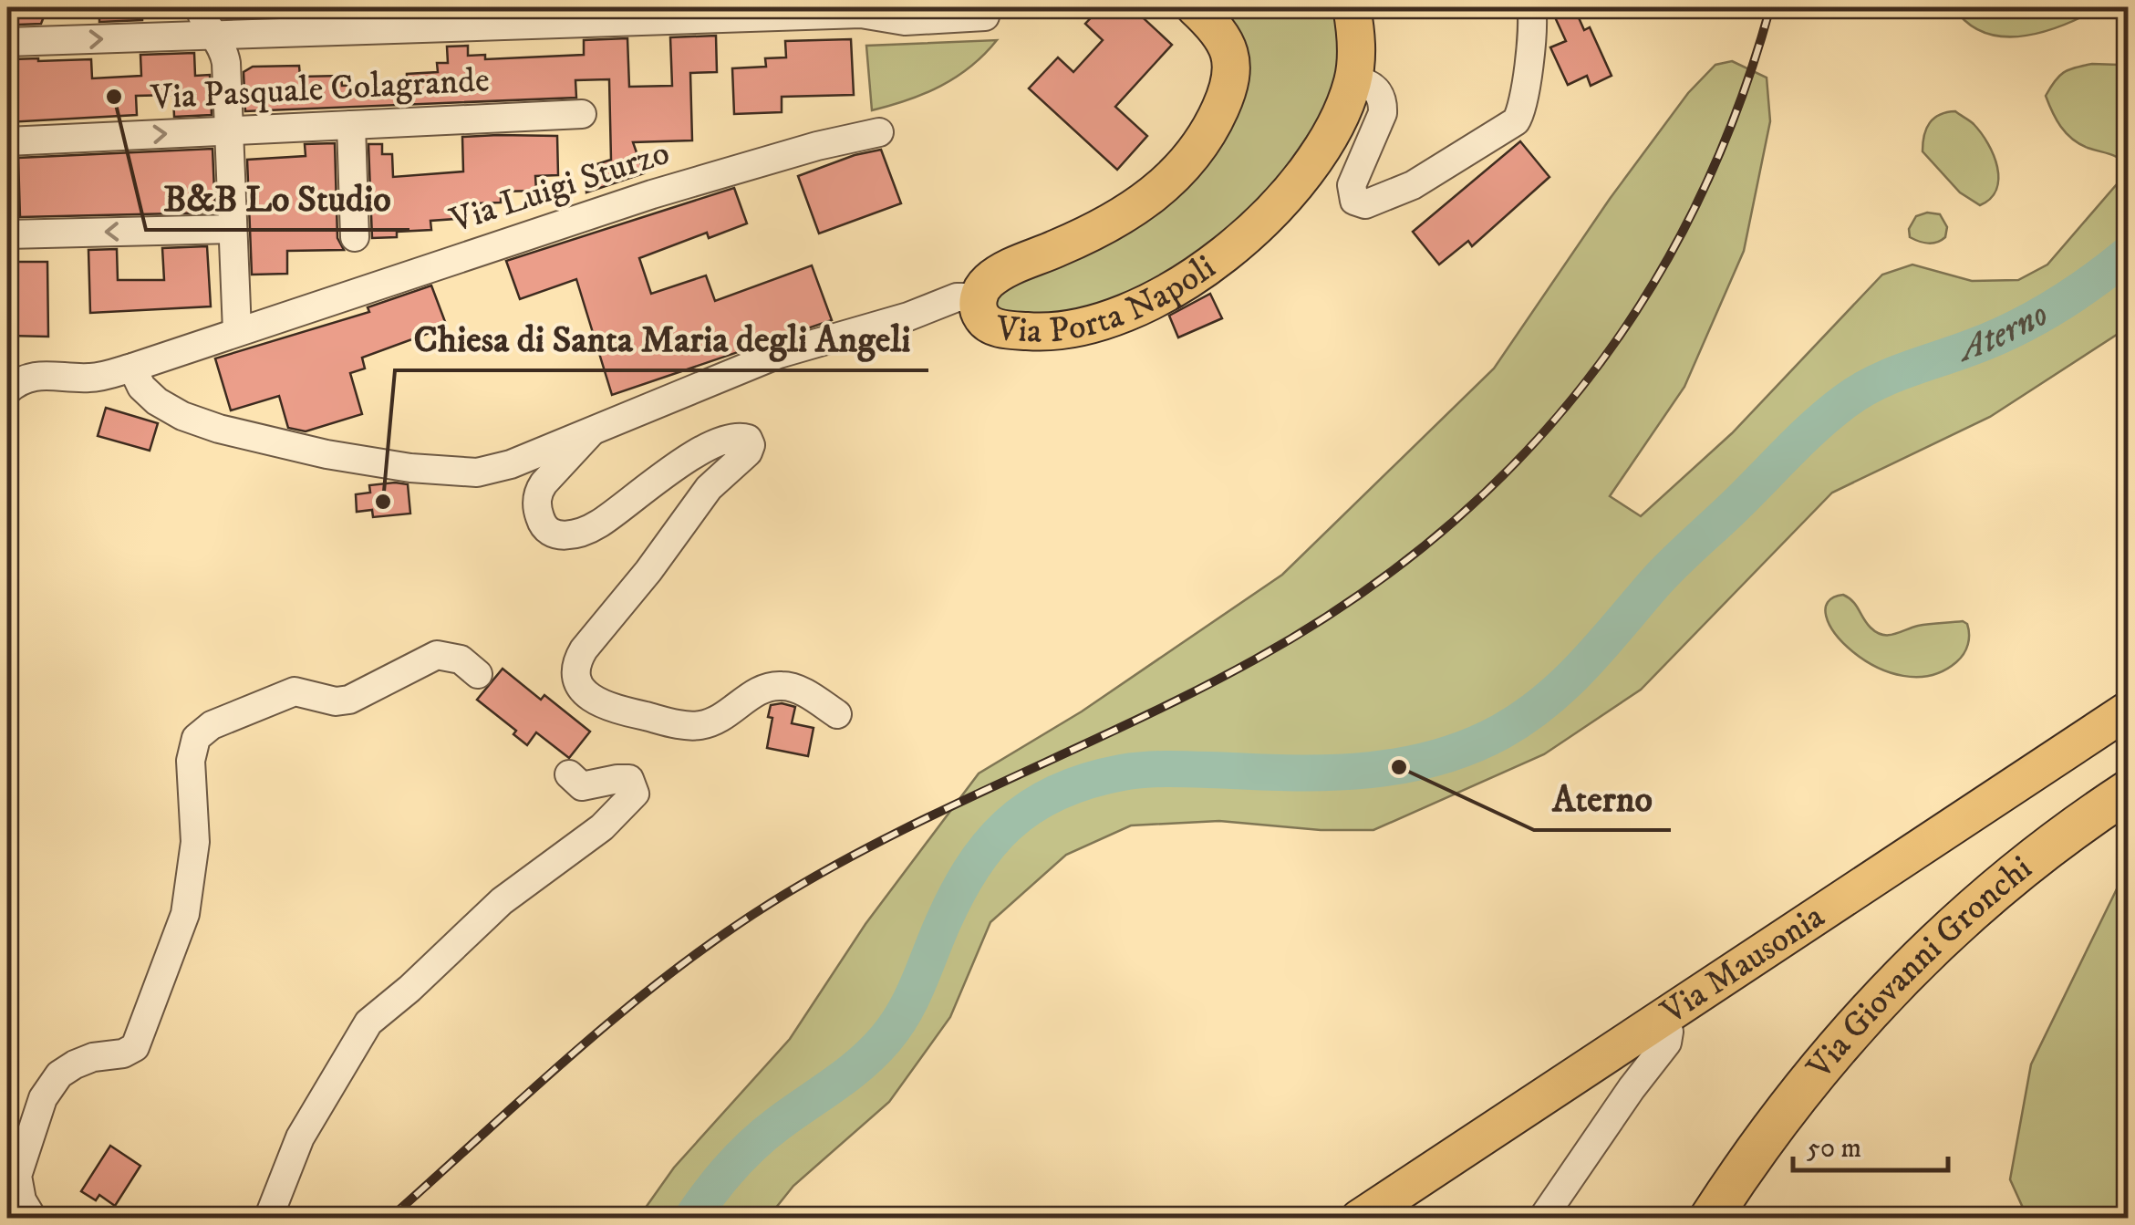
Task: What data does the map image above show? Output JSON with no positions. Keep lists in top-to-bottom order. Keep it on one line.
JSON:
{"streets":{"highway":["Via Giovanni Gronchi"],"main road":["Via Porta Napoli","Via Mausonia"],"street":["Via Pasquale Colagrande","Via Luigi Sturzo"]},"water":["Aterno"],"places":["B&B Lo Studio","Chiesa di Santa Maria degli Angeli","Aterno"],"scale_bar":"50 m"}
